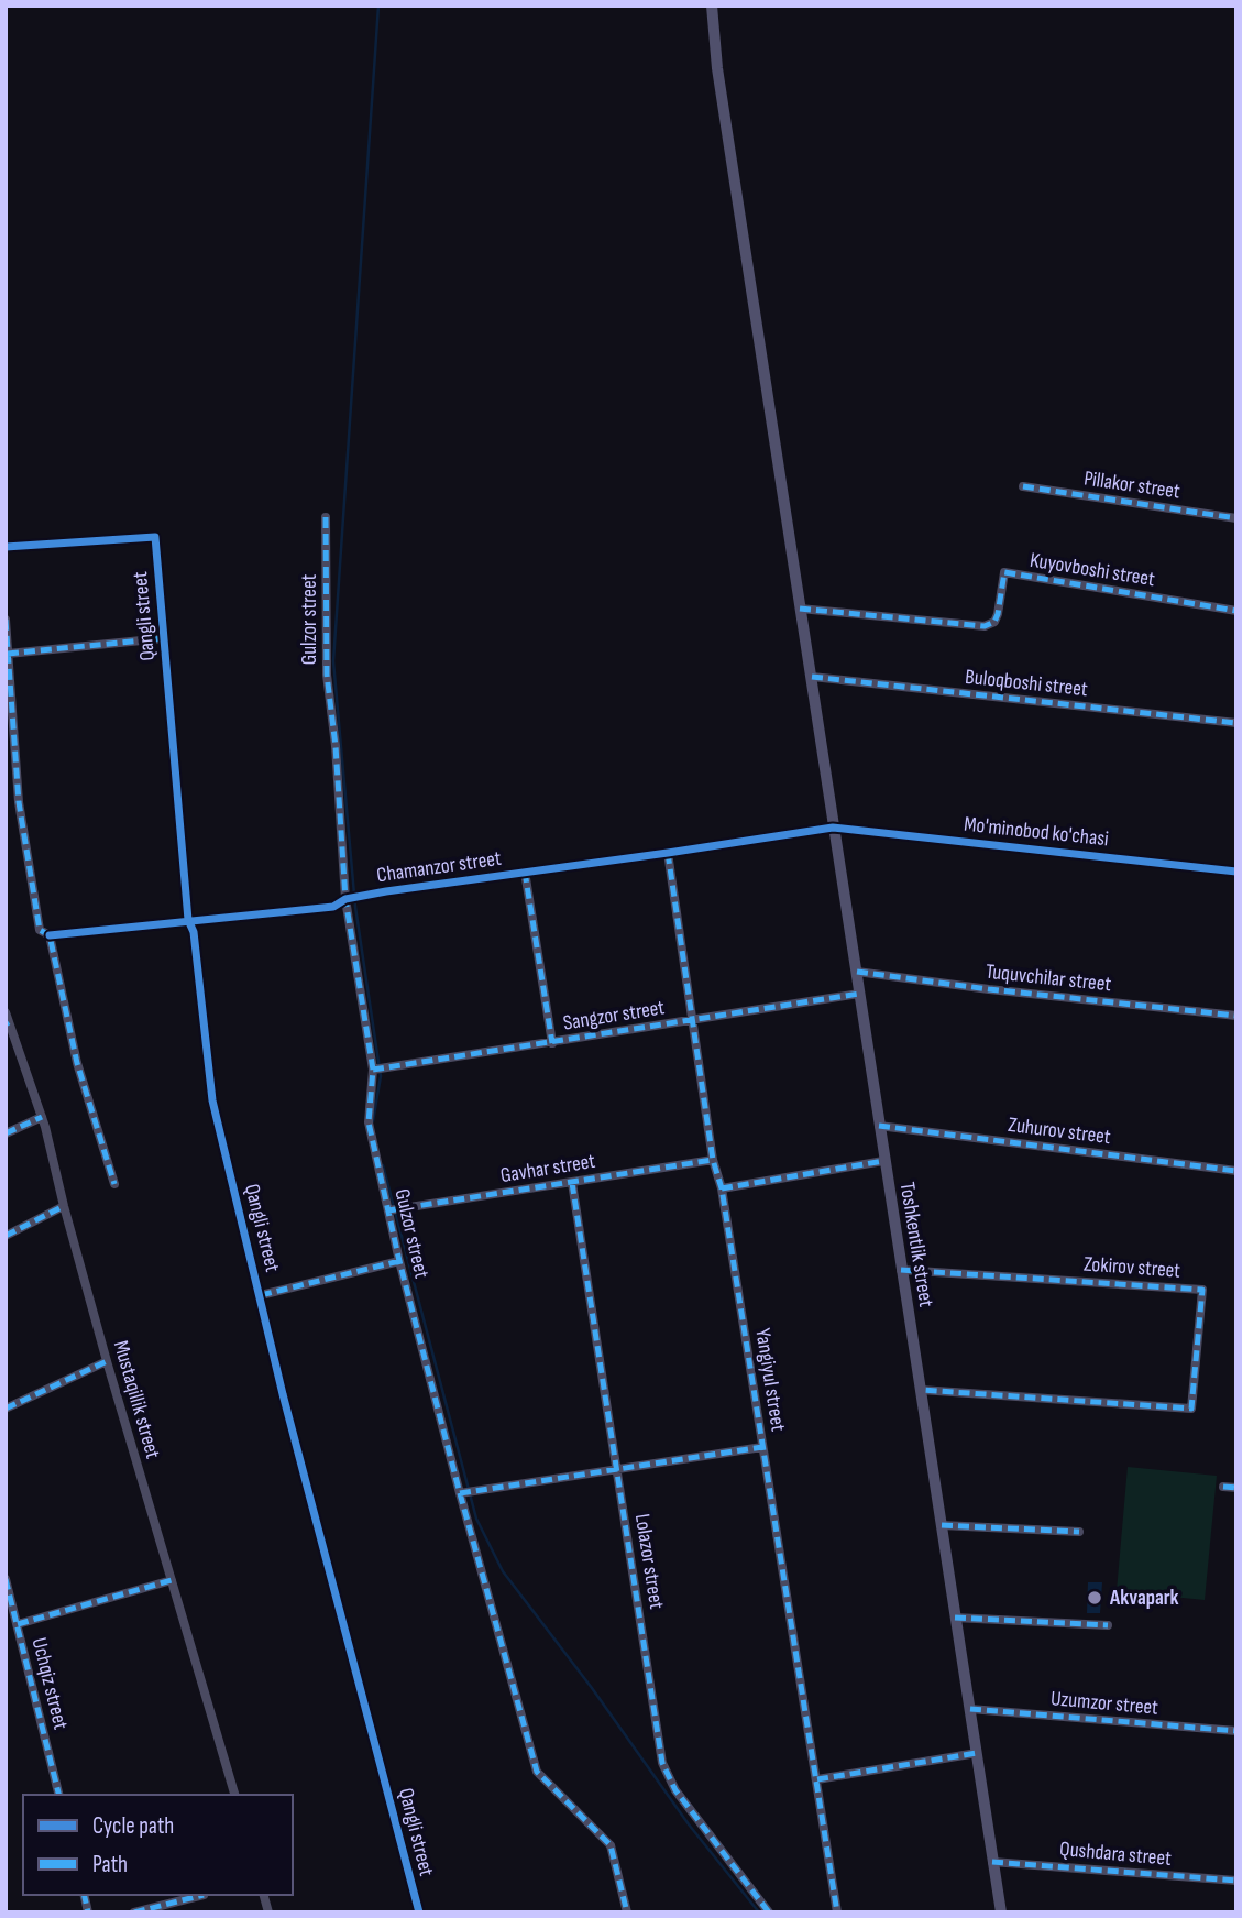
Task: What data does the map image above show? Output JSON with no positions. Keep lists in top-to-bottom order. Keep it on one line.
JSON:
{"streets":{"main road":["Toshkentlik street"],"street":["Pillakor street","Kuyovboshi street","Qangli street","Gulzor street","Buloqboshi street","Mo'minobod ko'chasi","Chamanzor street","Tuquvchilar street","Sangzor street","Zuhurov street","Gavhar street","Zokirov street","Yangiyul street","Mustaqillik street","Lolazor street","Uchqiz street","Uzumzor street","Qushdara street"]},"crossings":[["Kuyovboshi street","Toshkentlik street"],["Qangli street","Chamanzor street"],["Gulzor street","Chamanzor street"],["Gulzor street","Sangzor street"],["Gulzor street","Gavhar street"],["Buloqboshi street","Toshkentlik street"],["Mo'minobod ko'chasi","Chamanzor street"],["Mo'minobod ko'chasi","Toshkentlik street"],["Chamanzor street","Toshkentlik street"],["Chamanzor street","Yangiyul street"],["Tuquvchilar street","Toshkentlik street"],["Sangzor street","Toshkentlik street"],["Sangzor street","Yangiyul street"],["Zuhurov street","Toshkentlik street"],["Gavhar street","Yangiyul street"],["Gavhar street","Lolazor street"],["Toshkentlik street","Zokirov street"],["Toshkentlik street","Uzumzor street"],["Toshkentlik street","Qushdara street"]],"places":["Akvapark"],"legend":["Cycle path","Path"]}
